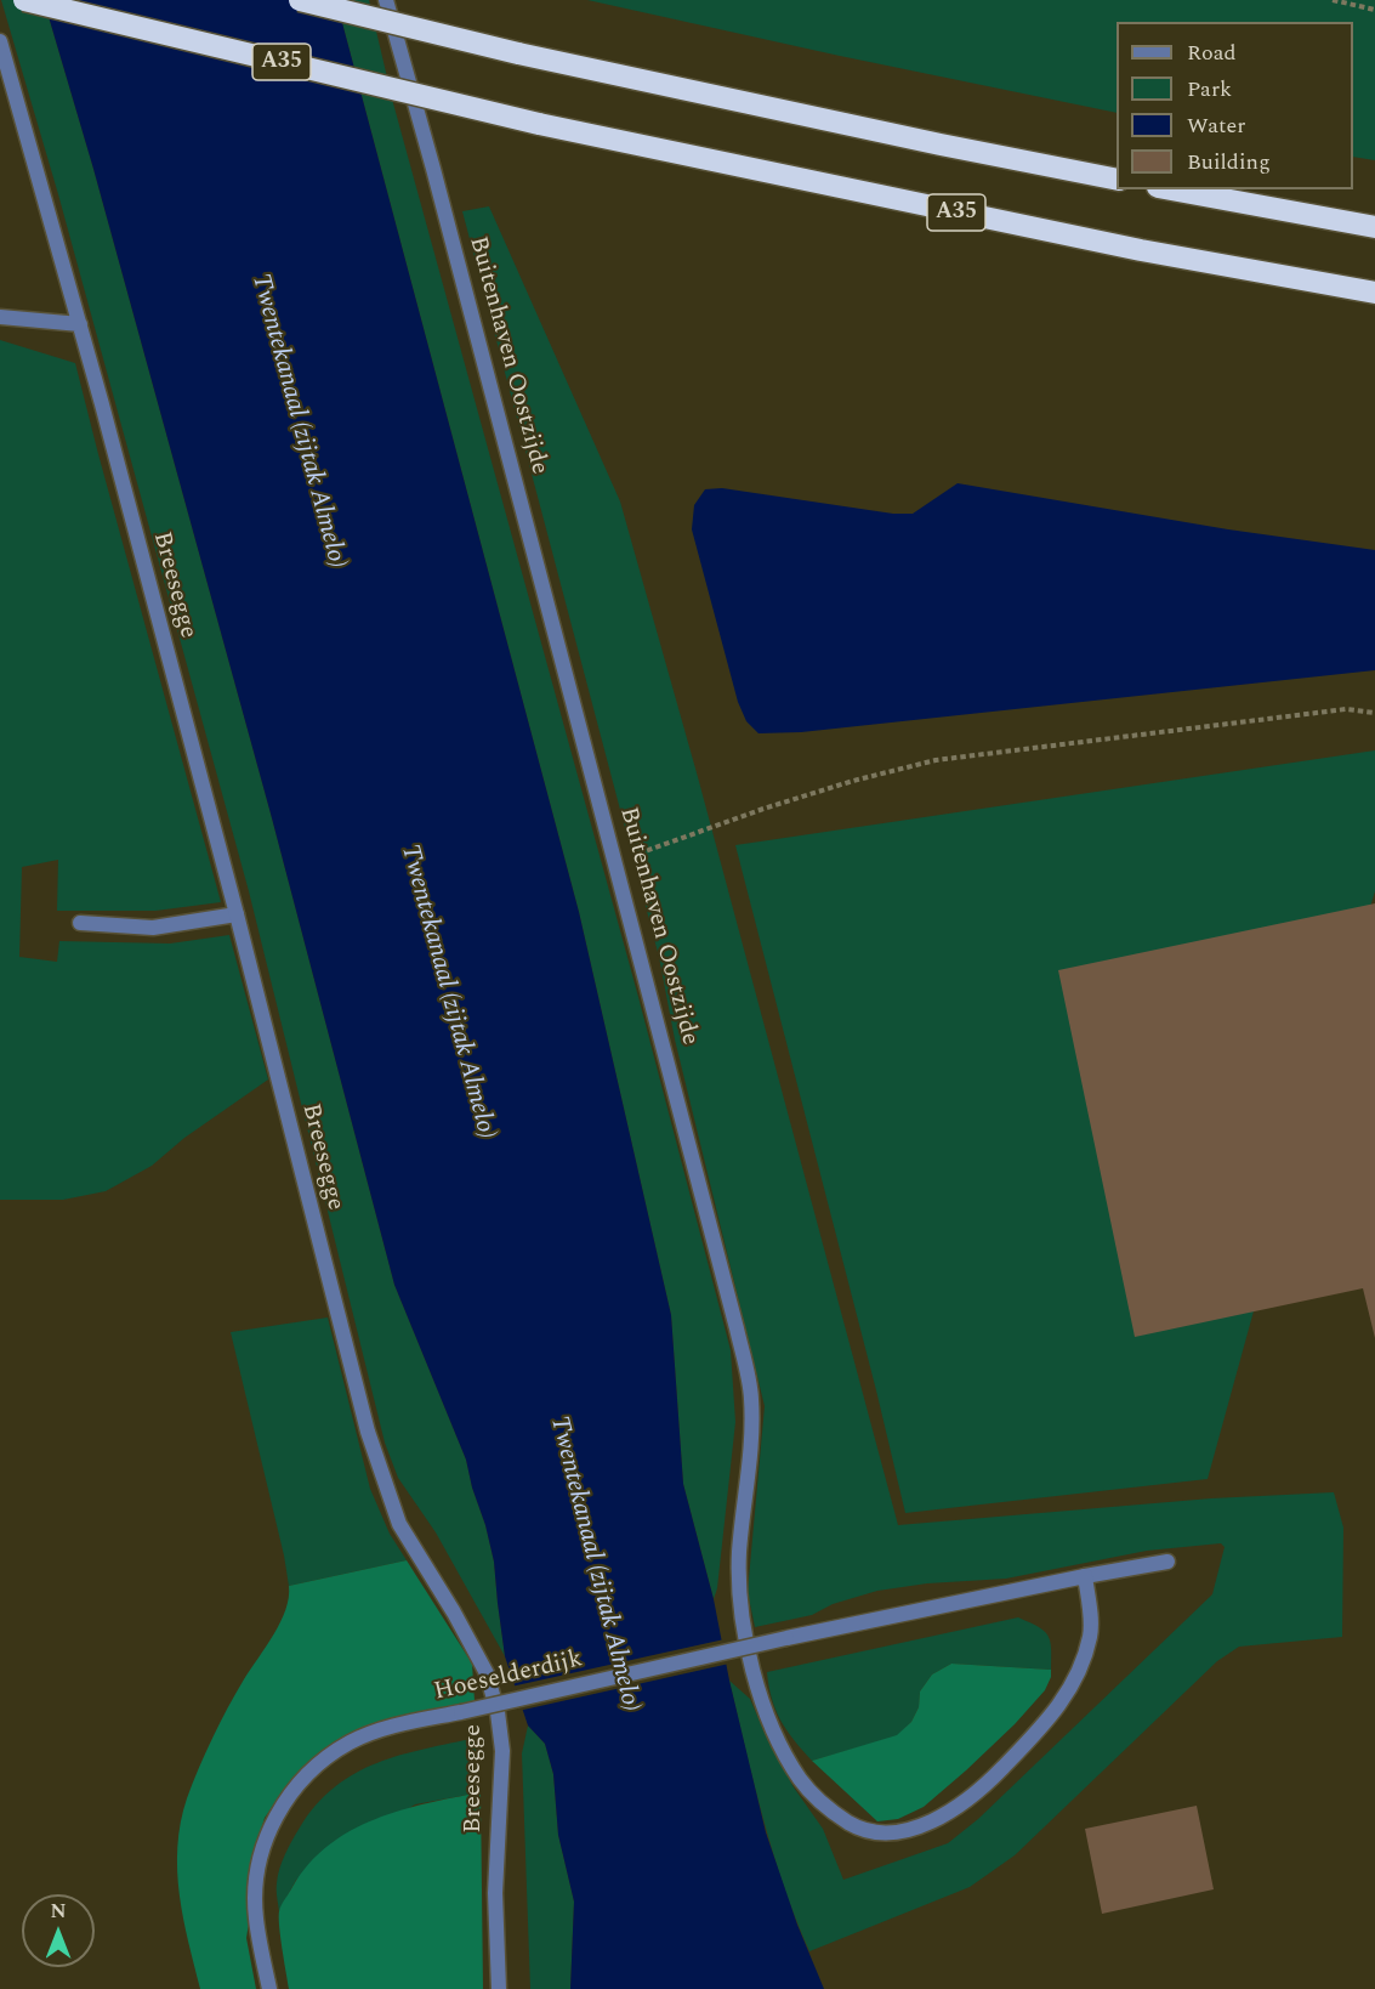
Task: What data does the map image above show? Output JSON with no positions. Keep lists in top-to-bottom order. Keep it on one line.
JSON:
{"streets":{"highway":["A35"],"street":["Buitenhaven Oostzijde","Breesegge","Hoeselderdijk"]},"crossings":[["Buitenhaven Oostzijde","Hoeselderdijk"]],"water":["Twentekanaal (zijtak Almelo)"],"legend":["Road","Park","Water","Building"],"north":"top"}
